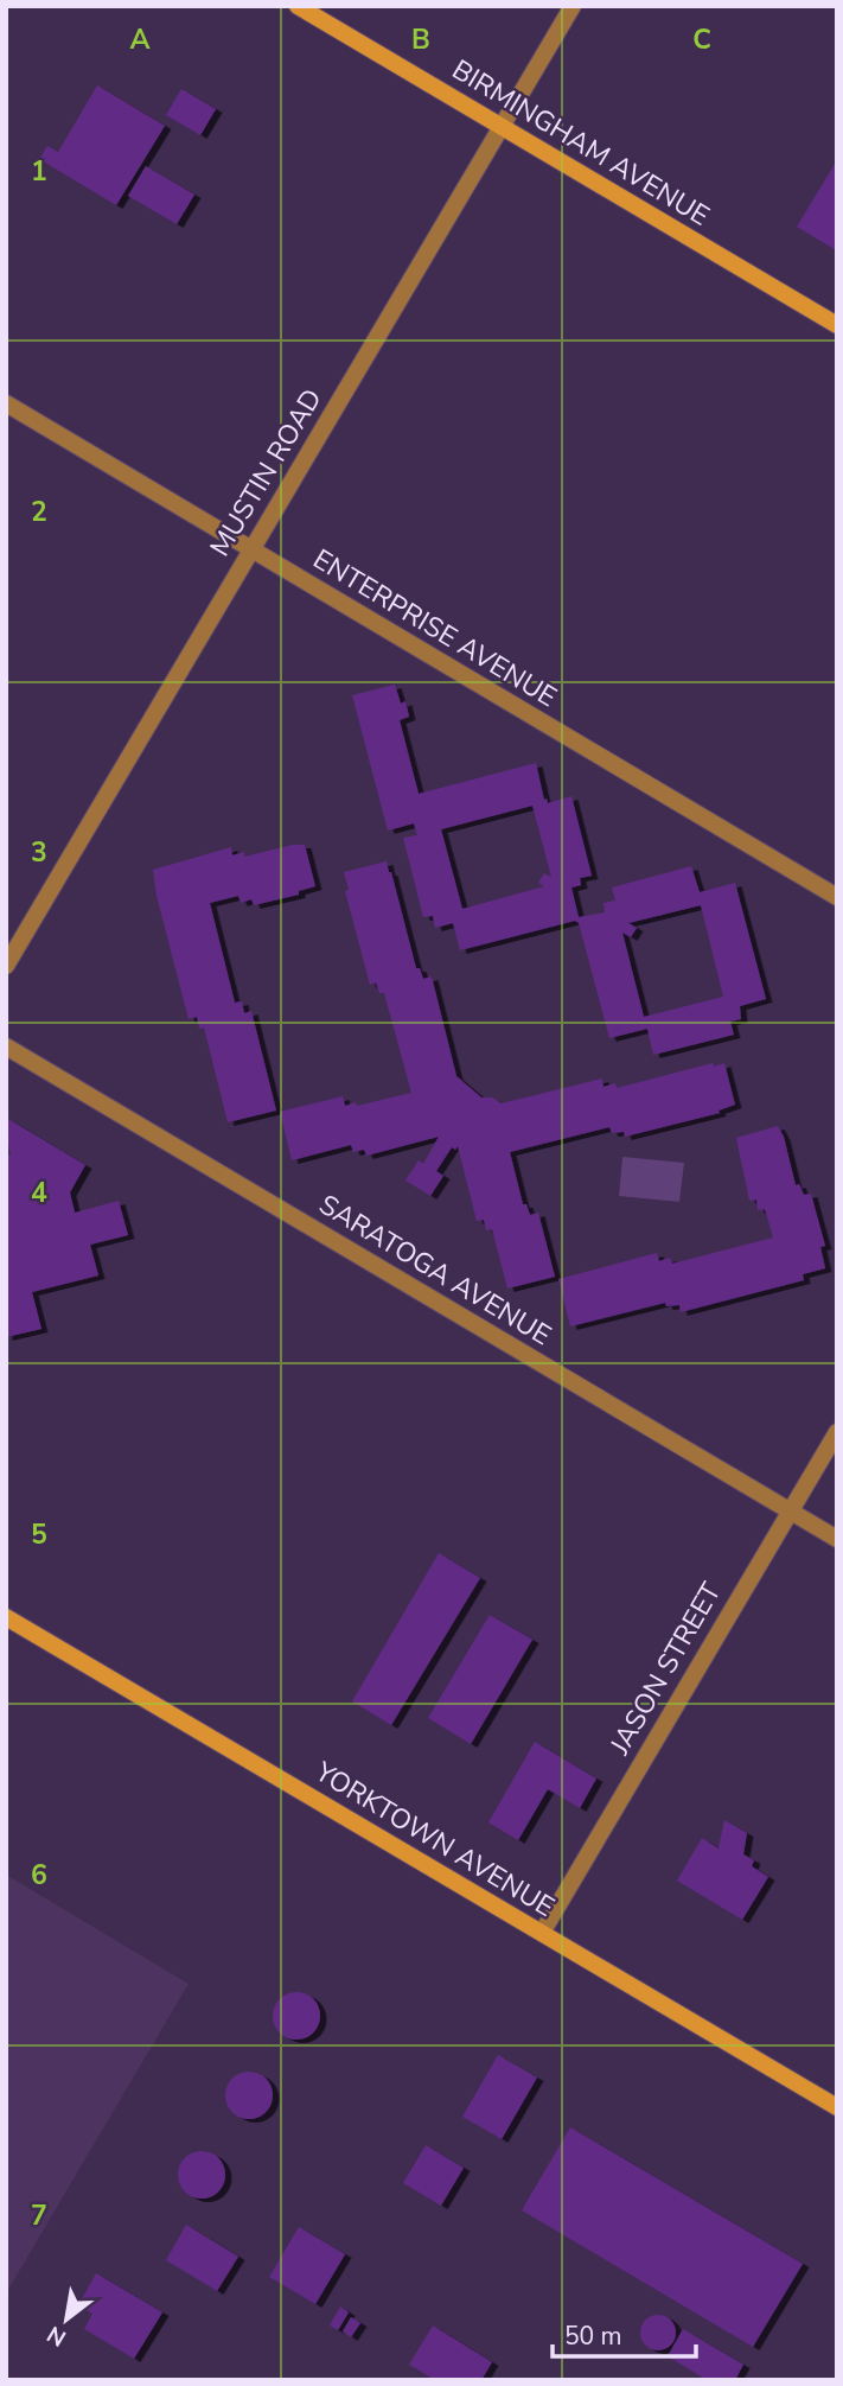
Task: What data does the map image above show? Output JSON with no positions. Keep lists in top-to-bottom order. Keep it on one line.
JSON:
{"streets":{"main road":["BIRMINGHAM AVENUE","YORKTOWN AVENUE"],"street":["MUSTIN ROAD","ENTERPRISE AVENUE","SARATOGA AVENUE","JASON STREET"]},"crossings":[["BIRMINGHAM AVENUE","MUSTIN ROAD"],["MUSTIN ROAD","ENTERPRISE AVENUE"],["SARATOGA AVENUE","JASON STREET"],["JASON STREET","YORKTOWN AVENUE"]],"scale_bar":"50 m","north":"bottom left","grid":{"columns":["A","B","C"],"rows":["1","2","3","4","5","6","7"]}}
